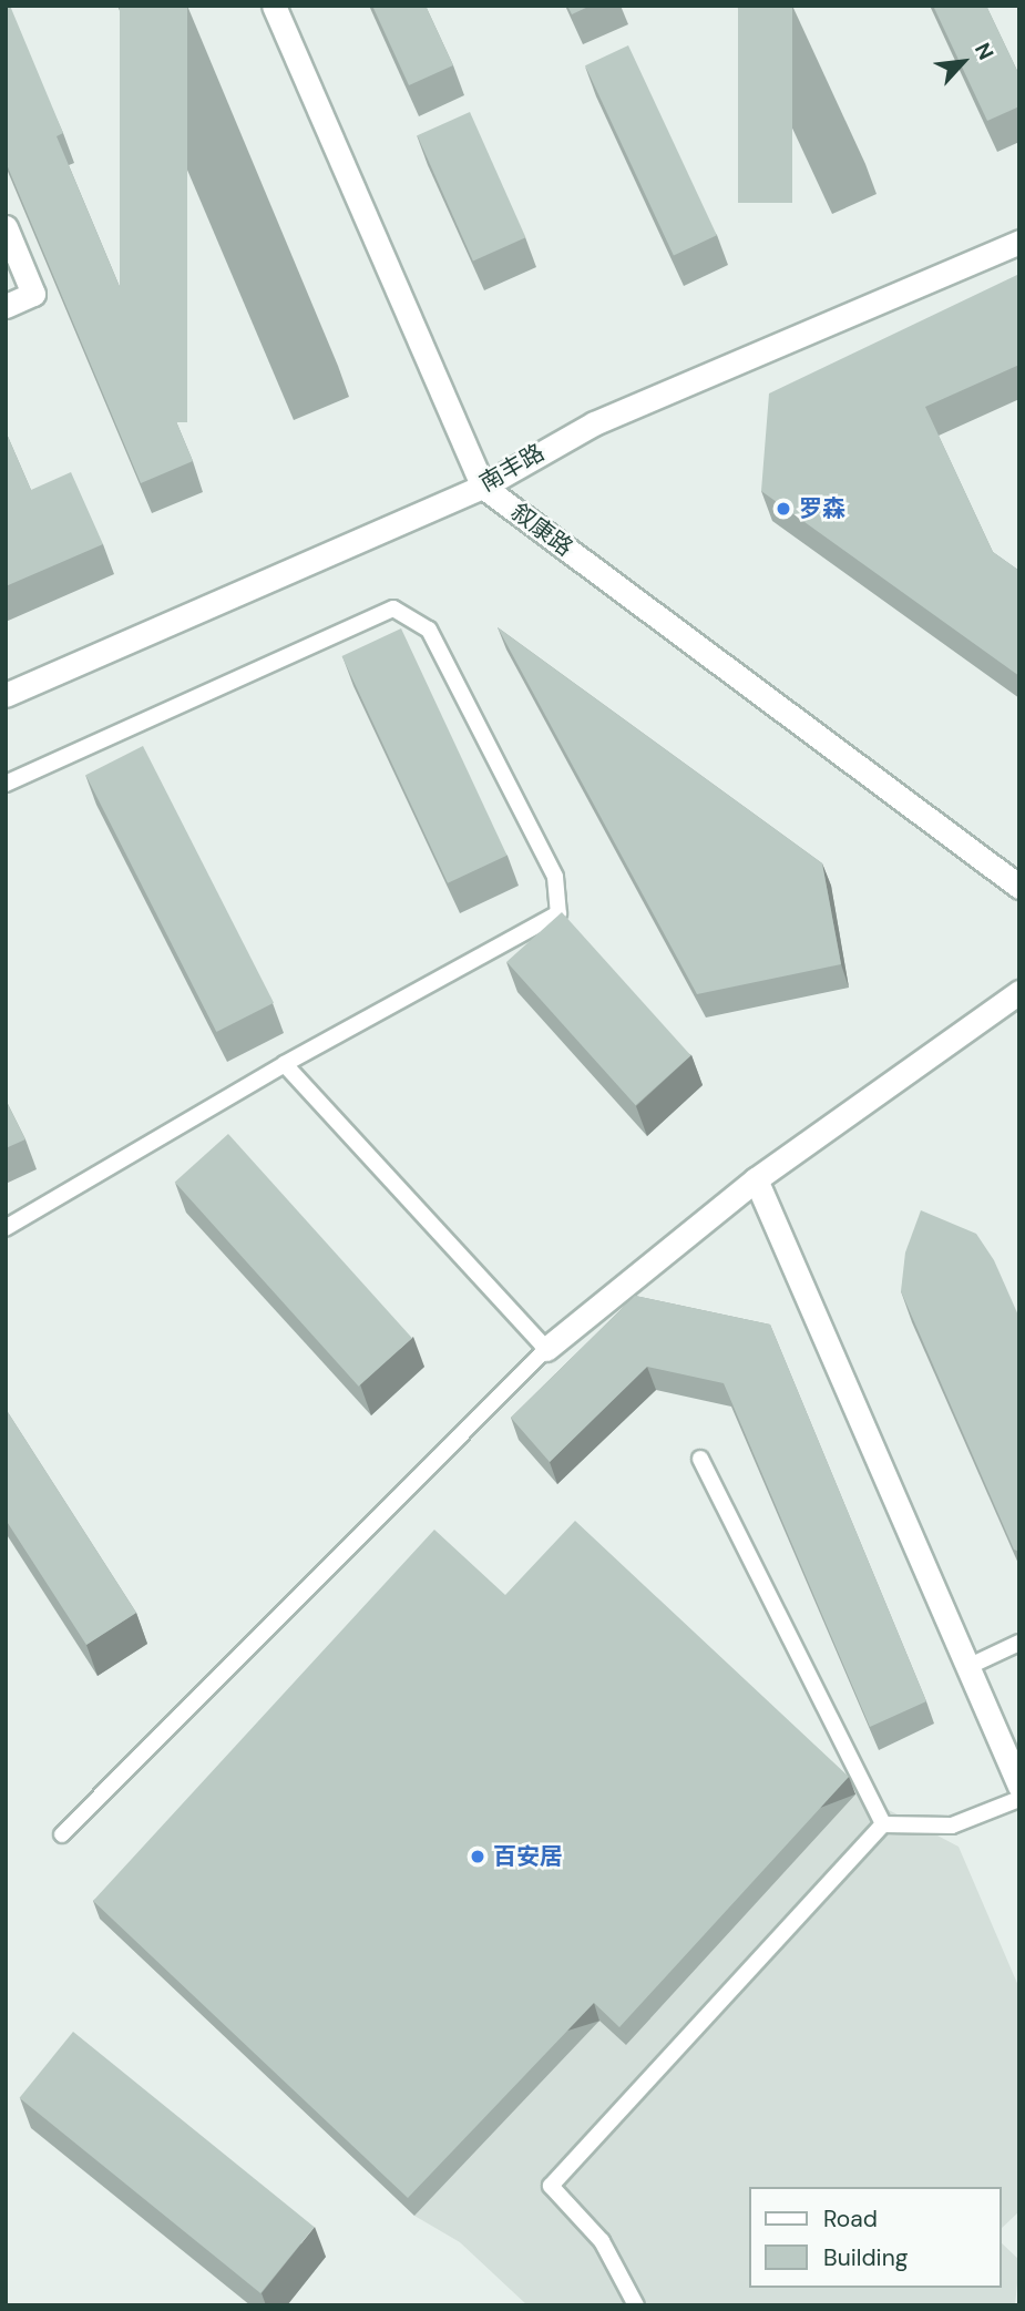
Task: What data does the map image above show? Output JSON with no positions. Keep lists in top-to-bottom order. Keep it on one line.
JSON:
{"streets":{"street":["南丰路","叙康路"]},"crossings":[["南丰路","叙康路"]],"places":["罗森","百安居"],"legend":["Road","Building"],"north":"top right"}
